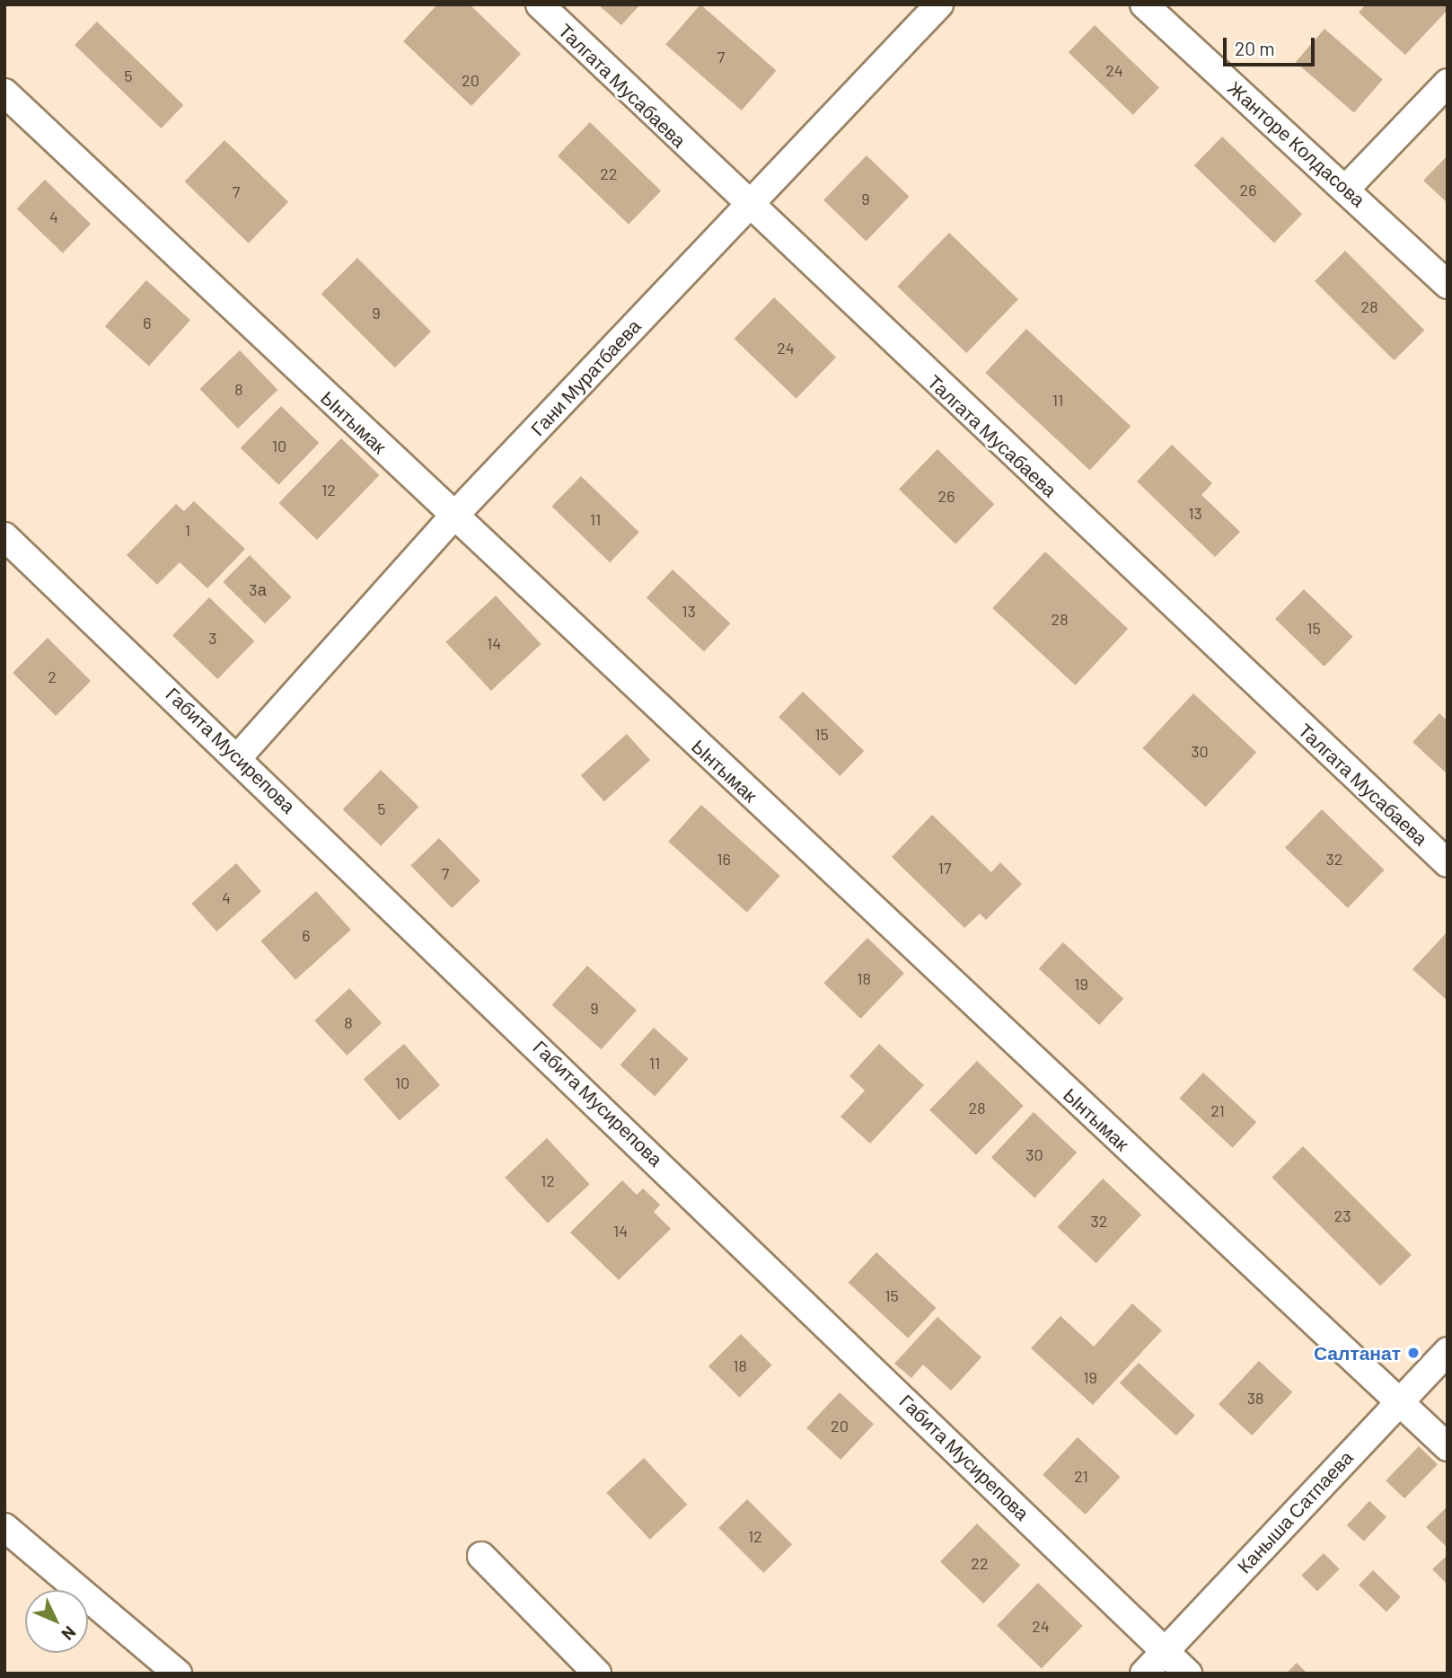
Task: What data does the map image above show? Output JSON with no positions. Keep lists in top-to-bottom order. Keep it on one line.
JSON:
{"streets":{"street":["Талгата Мусабаева","Жанторе Колдасова","Гани Муратбаева","Ынтымак","Габита Мусирепова","Каныша Сатпаева"]},"crossings":[["Талгата Мусабаева","Гани Муратбаева"],["Гани Муратбаева","Ынтымак"],["Гани Муратбаева","Габита Мусирепова"],["Ынтымак","Каныша Сатпаева"],["Габита Мусирепова","Каныша Сатпаева"]],"places":["Салтанат"],"house_numbers":["7","24","5","20","22","26","7","9","4","28","9","6","24","8","11","10","12","26","13","11","1","3а","13","28","15","3","14","2","15","30","5","16","32","17","7","4","6","18","19","9","8","11","10","28","21","30","12","23","32","14","15","18","19","38","20","21","12","22","24"],"scale_bar":"20 m","north":"bottom right"}
